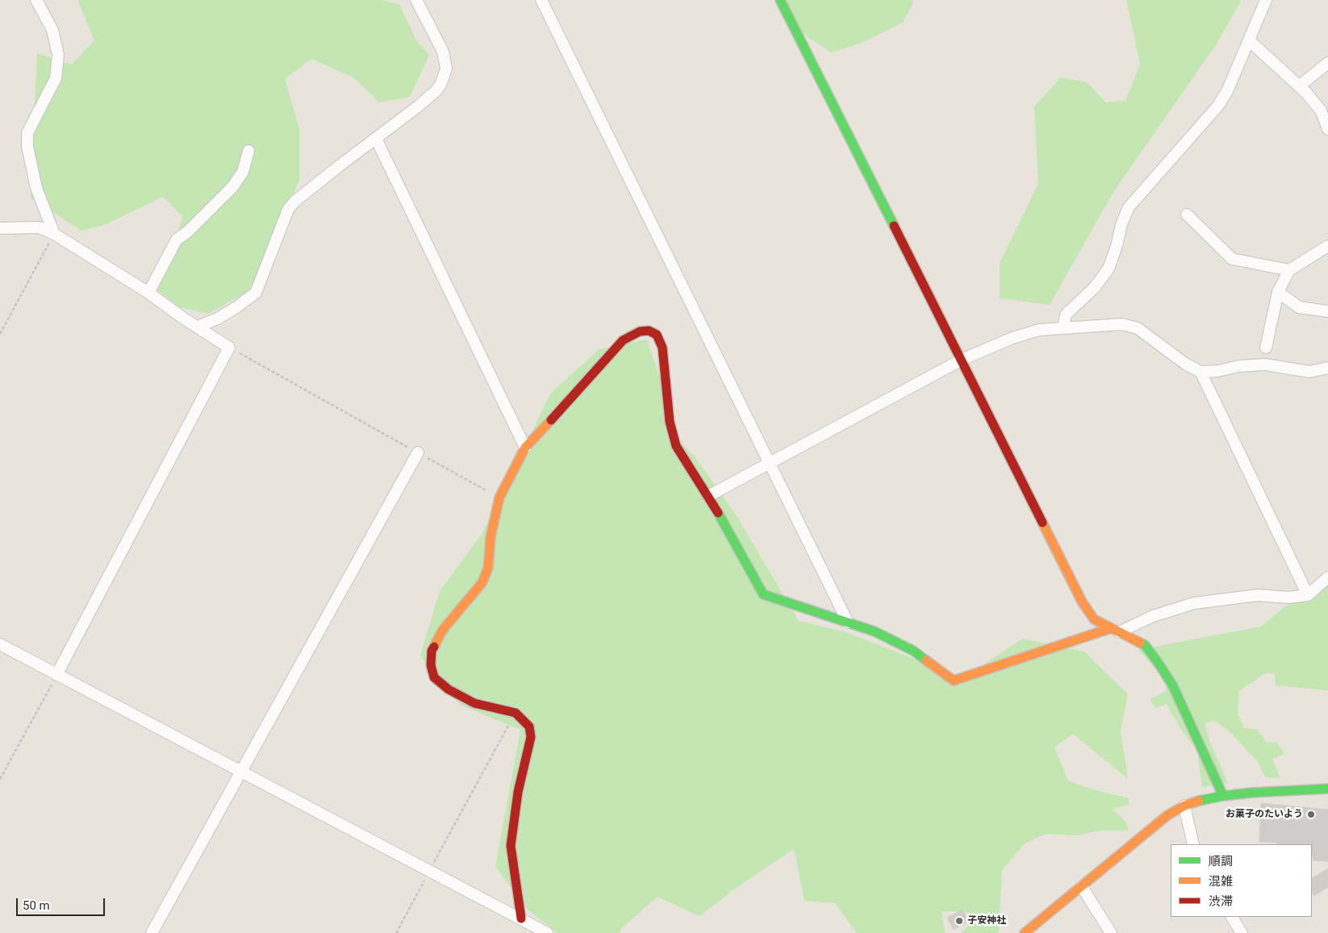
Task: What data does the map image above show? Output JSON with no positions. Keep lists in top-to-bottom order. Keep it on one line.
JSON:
{"places":["お菓子のたいよう","子安神社"],"legend":["順調","混雑","渋滞"],"scale_bar":"50 m"}
